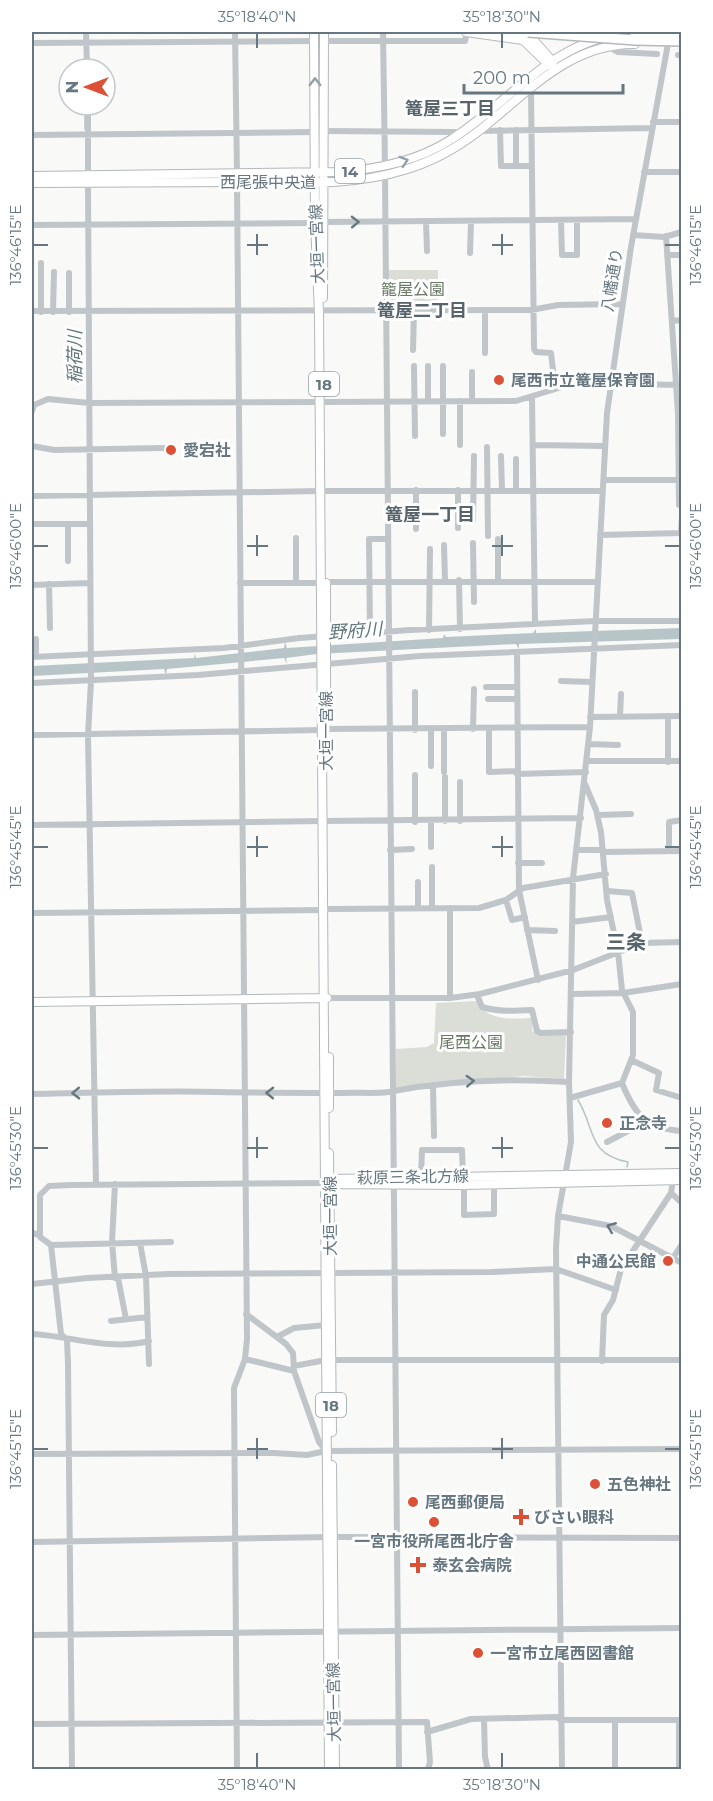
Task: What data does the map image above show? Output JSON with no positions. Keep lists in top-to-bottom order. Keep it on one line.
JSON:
{"streets":{"main road":["14","西尾張中央道","大垣一宮線","18","萩原三条北方線"],"street":["八幡通り"]},"crossings":[["西尾張中央道","大垣一宮線"],["西尾張中央道","八幡通り"],["大垣一宮線","18"],["大垣一宮線","萩原三条北方線"],["八幡通り","萩原三条北方線"]],"districts":["篭屋三丁目","篭屋二丁目","篭屋一丁目","三条"],"water":["稲荷川","野府川"],"parks":["籠屋公園","尾西公園"],"places":{"other":["尾西市立篭屋保育園","愛宕社","正念寺","中通公民館","五色神社","尾西郵便局","一宮市役所尾西北庁舎","一宮市立尾西図書館"],"health":["びさい眼科","泰玄会病院"]},"scale_bar":"200 m","north":"left","coordinates":["35°18'40\"N","35°18'30\"N","136°46'15\"E","136°46'00\"E","136°45'45\"E","136°45'30\"E","136°45'15\"E"]}
